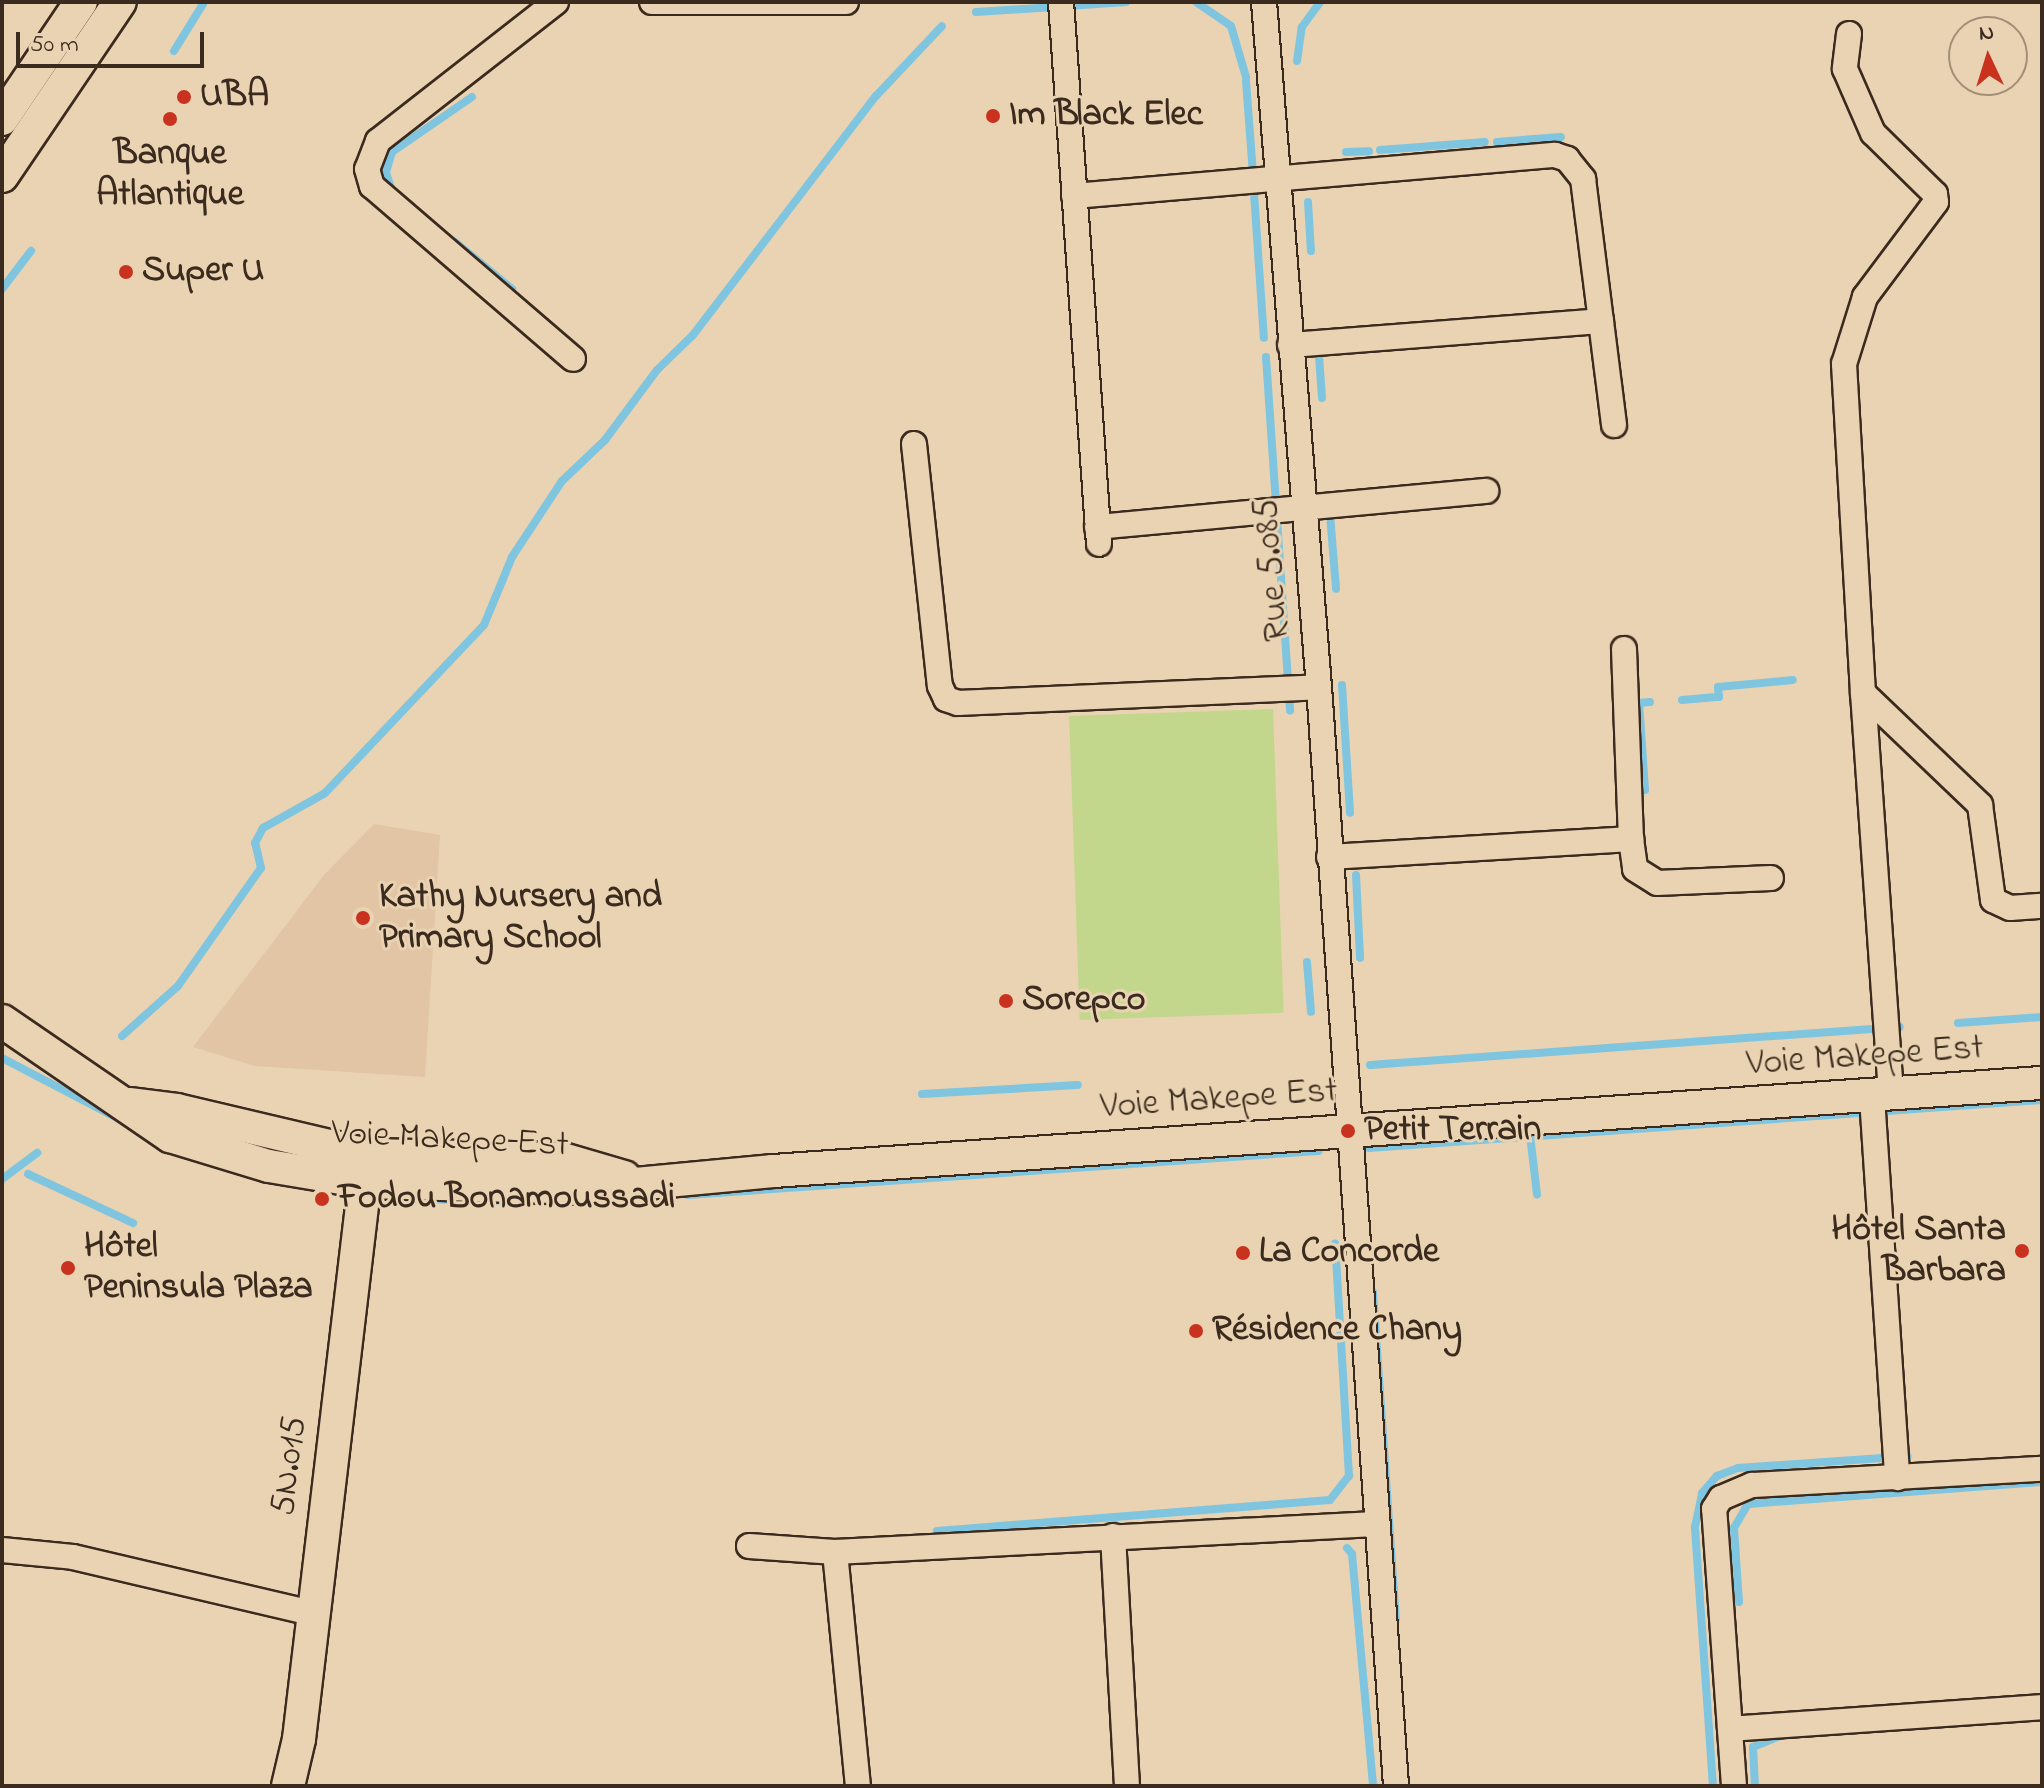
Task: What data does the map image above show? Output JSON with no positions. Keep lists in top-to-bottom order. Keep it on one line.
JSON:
{"streets":{"main road":["Voie Makepe Est","5N.015"],"street":["Rue 5.085"]},"crossings":[["Rue 5.085","Voie Makepe Est"],["Voie Makepe Est","5N.015"]],"places":["UBA","Im Black Elec","Banque Atlantique","Super U","Kathy Nursery and Primary School","Sorepco","Petit Terrain","Fodou Bonamoussadi","Hôtel Santa Barbara","La Concorde","Hôtel Peninsula Plaza","Résidence Chany"],"scale_bar":"50 m","north":"top"}
